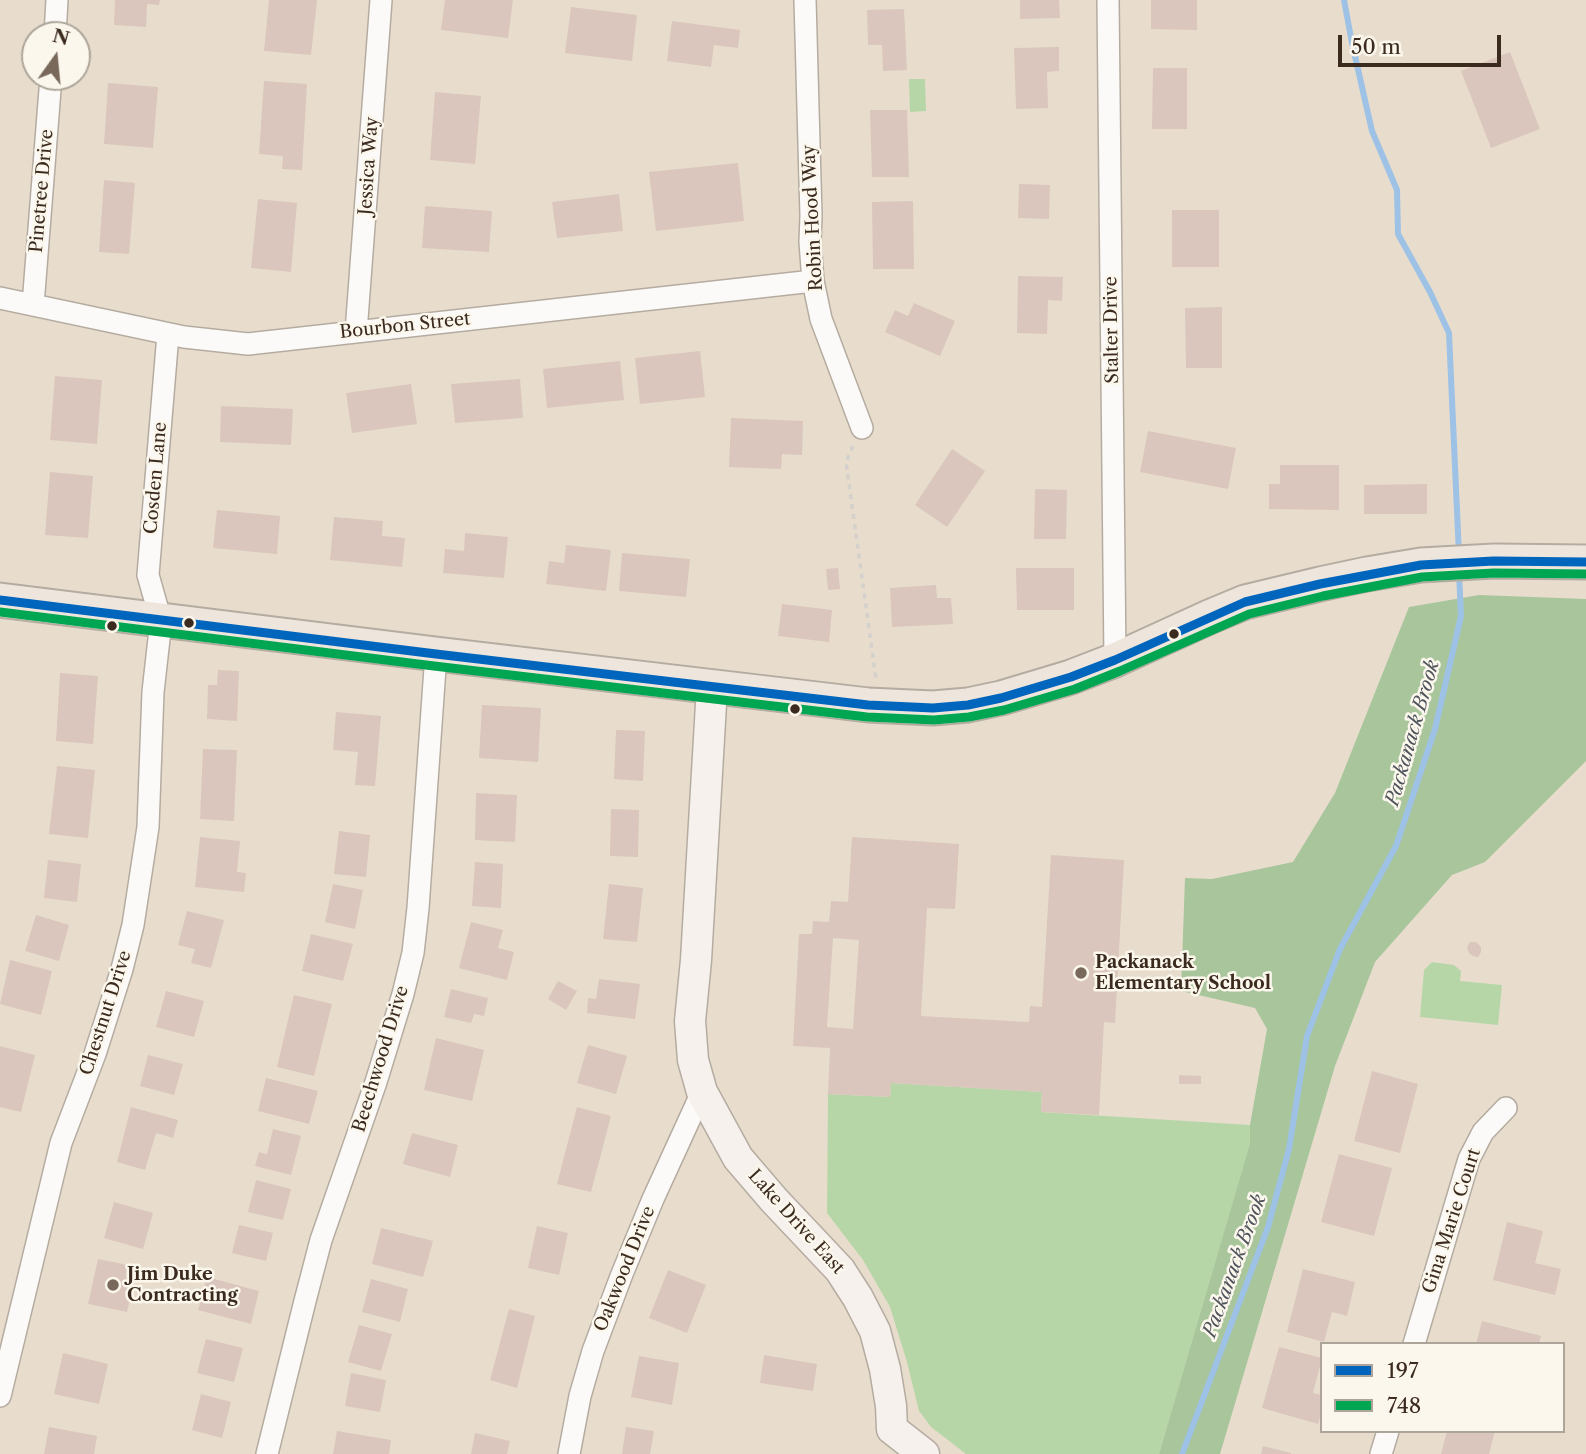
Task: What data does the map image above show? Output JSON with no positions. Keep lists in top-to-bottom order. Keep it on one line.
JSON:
{"streets":{"street":["Jessica Way","Pinetree Drive","Robin Hood Way","Bourbon Street","Stalter Drive","Cosden Lane","Chestnut Drive","Beechwood Drive","Gina Marie Court","Lake Drive East","Oakwood Drive"]},"crossings":[["Jessica Way","Bourbon Street"],["Pinetree Drive","Bourbon Street"],["Robin Hood Way","Bourbon Street"],["Bourbon Street","Cosden Lane"],["Cosden Lane","Chestnut Drive"],["Lake Drive East","Oakwood Drive"]],"water":["Packanack Brook"],"places":["Packanack Elementary School","Jim Duke Contracting"],"lines":["transit line 197","transit line 748"],"legend":["197","748"],"scale_bar":"50 m","north":"top"}
